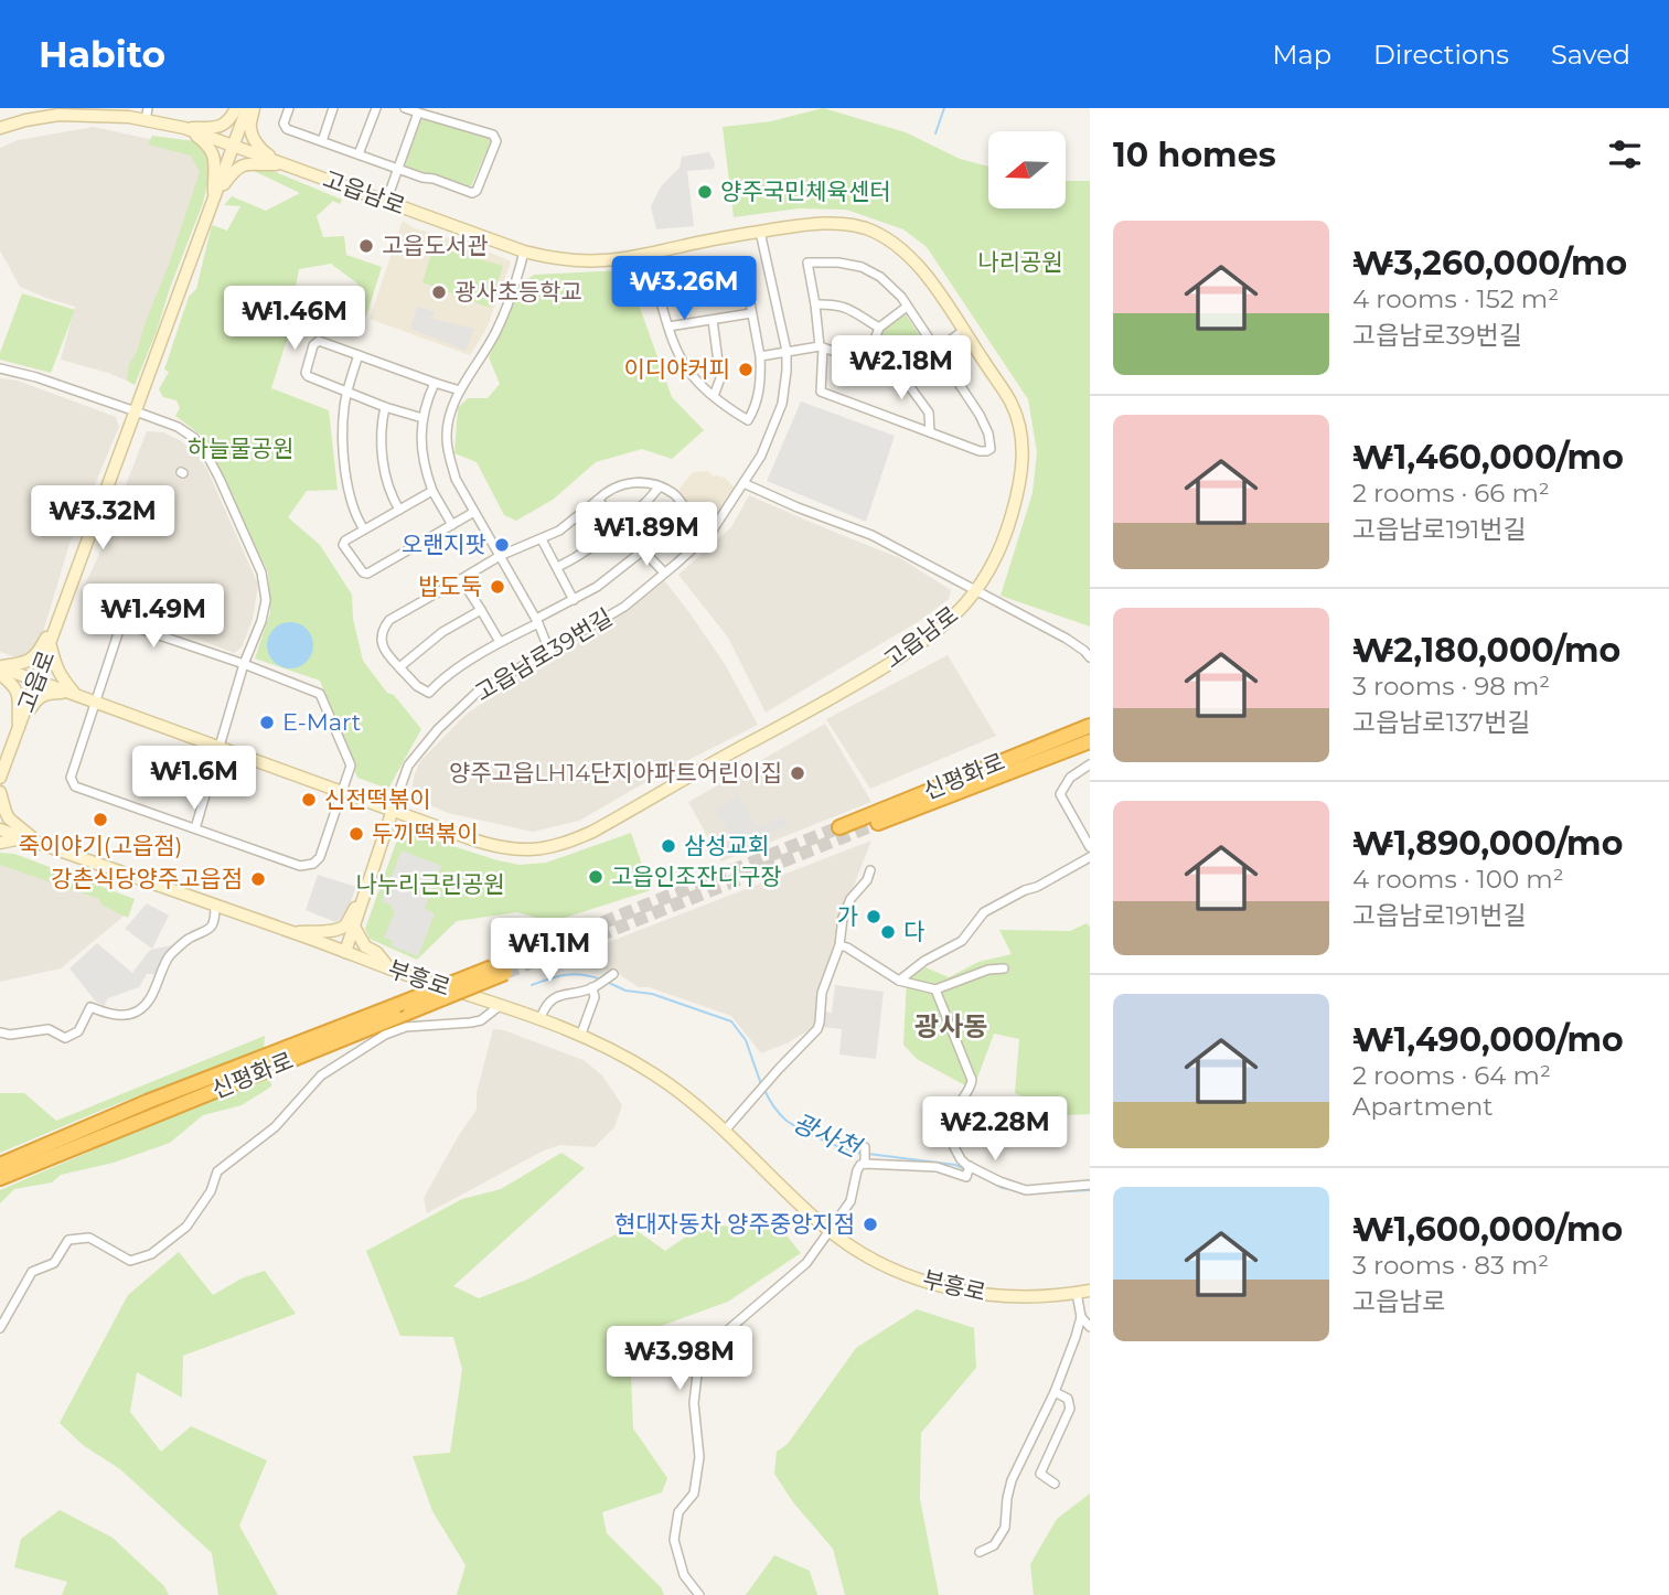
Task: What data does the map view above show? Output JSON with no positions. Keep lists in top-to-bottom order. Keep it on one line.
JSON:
{"streets":{"highway":["신평화로"],"street":["고읍남로","고읍남로39번길","고읍로","부흥로"]},"crossings":[["고읍남로","고읍남로39번길"],["고읍남로","고읍로"]],"districts":["광사동"],"water":["광사천"],"parks":["나리공원","하늘물공원","나누리근린공원"],"places":["양주국민체육센터","고읍도서관","광사초등학교","이디야커피","오랜지팟","밥도둑","E-Mart","양주고읍LH14단지아파트어린이집","신전떡볶이","죽이야기(고읍점)","두끼떡볶이","삼성교회","고읍인조잔디구장","강촌식당양주고읍점","가","다","현대자동차 양주중앙지점"],"north":"left","page":{"header":"Habito","nav":["Map","Directions","Saved"],"heading":"10 homes","list":[{"name":"₩3,260,000/mo","note":"4 rooms · 152 m² · 고읍남로39번길"},{"name":"₩1,460,000/mo","note":"2 rooms · 66 m² · 고읍남로191번길"},{"name":"₩2,180,000/mo","note":"3 rooms · 98 m² · 고읍남로137번길"},{"name":"₩1,890,000/mo","note":"4 rooms · 100 m² · 고읍남로191번길"},{"name":"₩1,490,000/mo","note":"2 rooms · 64 m² · Apartment"},{"name":"₩1,600,000/mo","note":"3 rooms · 83 m² · 고읍남로"}],"price":["₩3.26M","₩1.46M","₩2.18M","₩3.32M","₩1.89M","₩1.49M","₩1.6M","₩1.1M","₩2.28M","₩3.98M"]}}
